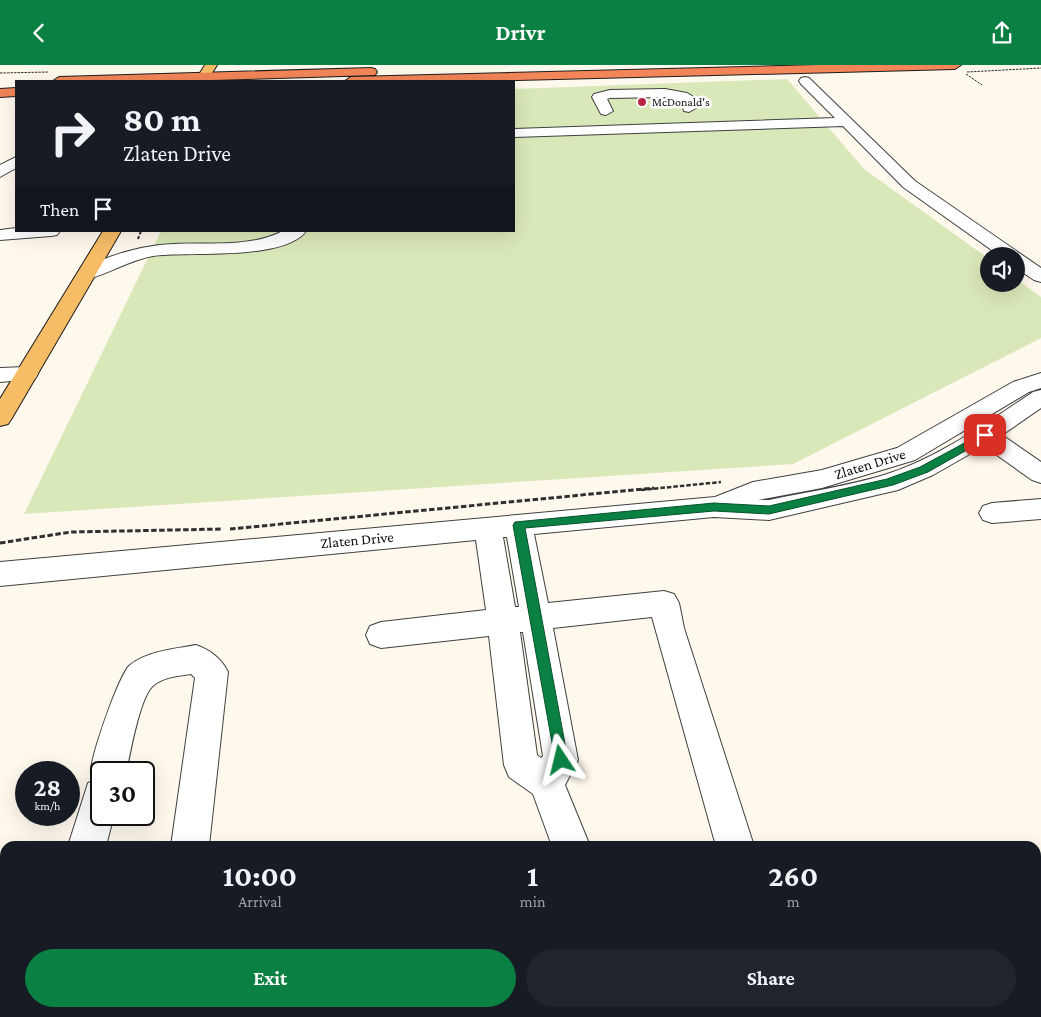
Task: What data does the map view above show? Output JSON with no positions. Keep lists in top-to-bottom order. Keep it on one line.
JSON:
{"streets":{"street":["Zlaten Drive"]},"places":["McDonald's"],"page":{"header":"Drivr","turn":["80 m","Zlaten Drive"],"then":"Then","speed":"28 km/h","limit":"30","eta":["10:00","Arrival","1","min","260","m"],"buttons":["Exit","Share"]}}
